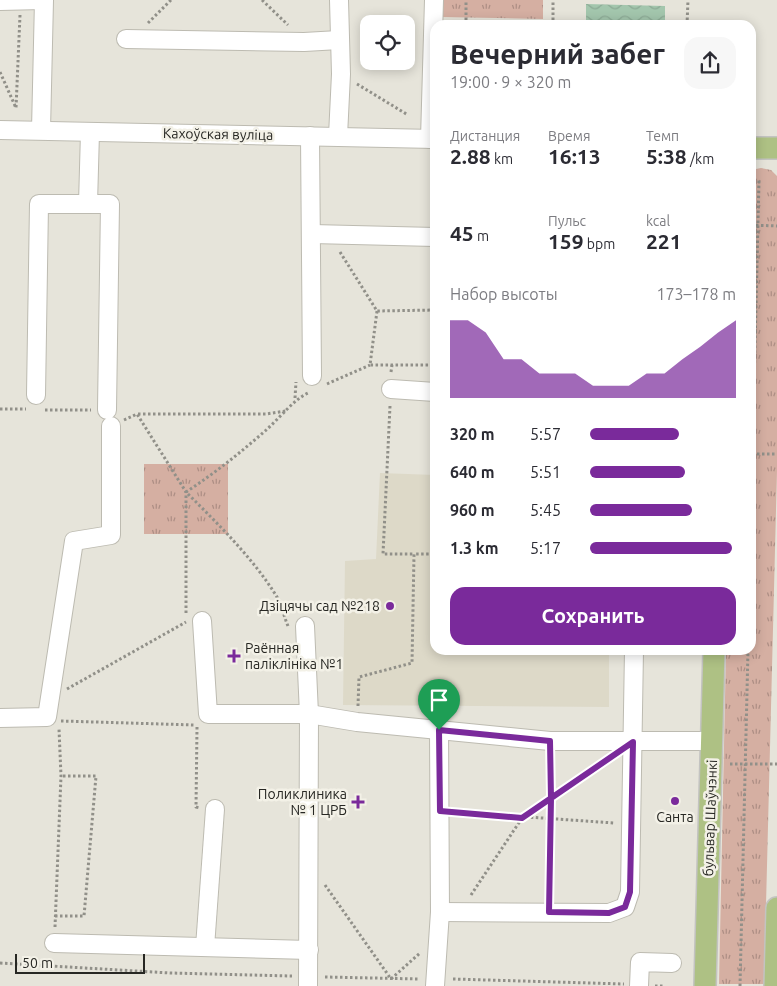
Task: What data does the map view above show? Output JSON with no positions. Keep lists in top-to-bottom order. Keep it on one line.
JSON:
{"streets":{"main road":["бульвар Шаўчэнкі"],"street":["Кахоўская вуліца"]},"places":{"other":["Дзіцячы сад №218","Санта"],"health":["Раённая паліклініка №1","Поликлиника № 1 ЦРБ"]},"scale_bar":"50 m","page":{"heading":["Вечерний забег","19:00 · 9 × 320 m"],"stats":[["Дистанция","2.88 km"],["Время","16:13"],["Темп","5:38 /km"],["45 m"],["Пульс","159 bpm"],["kcal","221"]],"chart":["Набор высоты","173–178 m"],"list":[{"name":"320 m","note":"5:57"},{"name":"640 m","note":"5:51"},{"name":"960 m","note":"5:45"},{"name":"1.3 km","note":"5:17"}],"buttons":"Сохранить","scale":"50 m"}}
